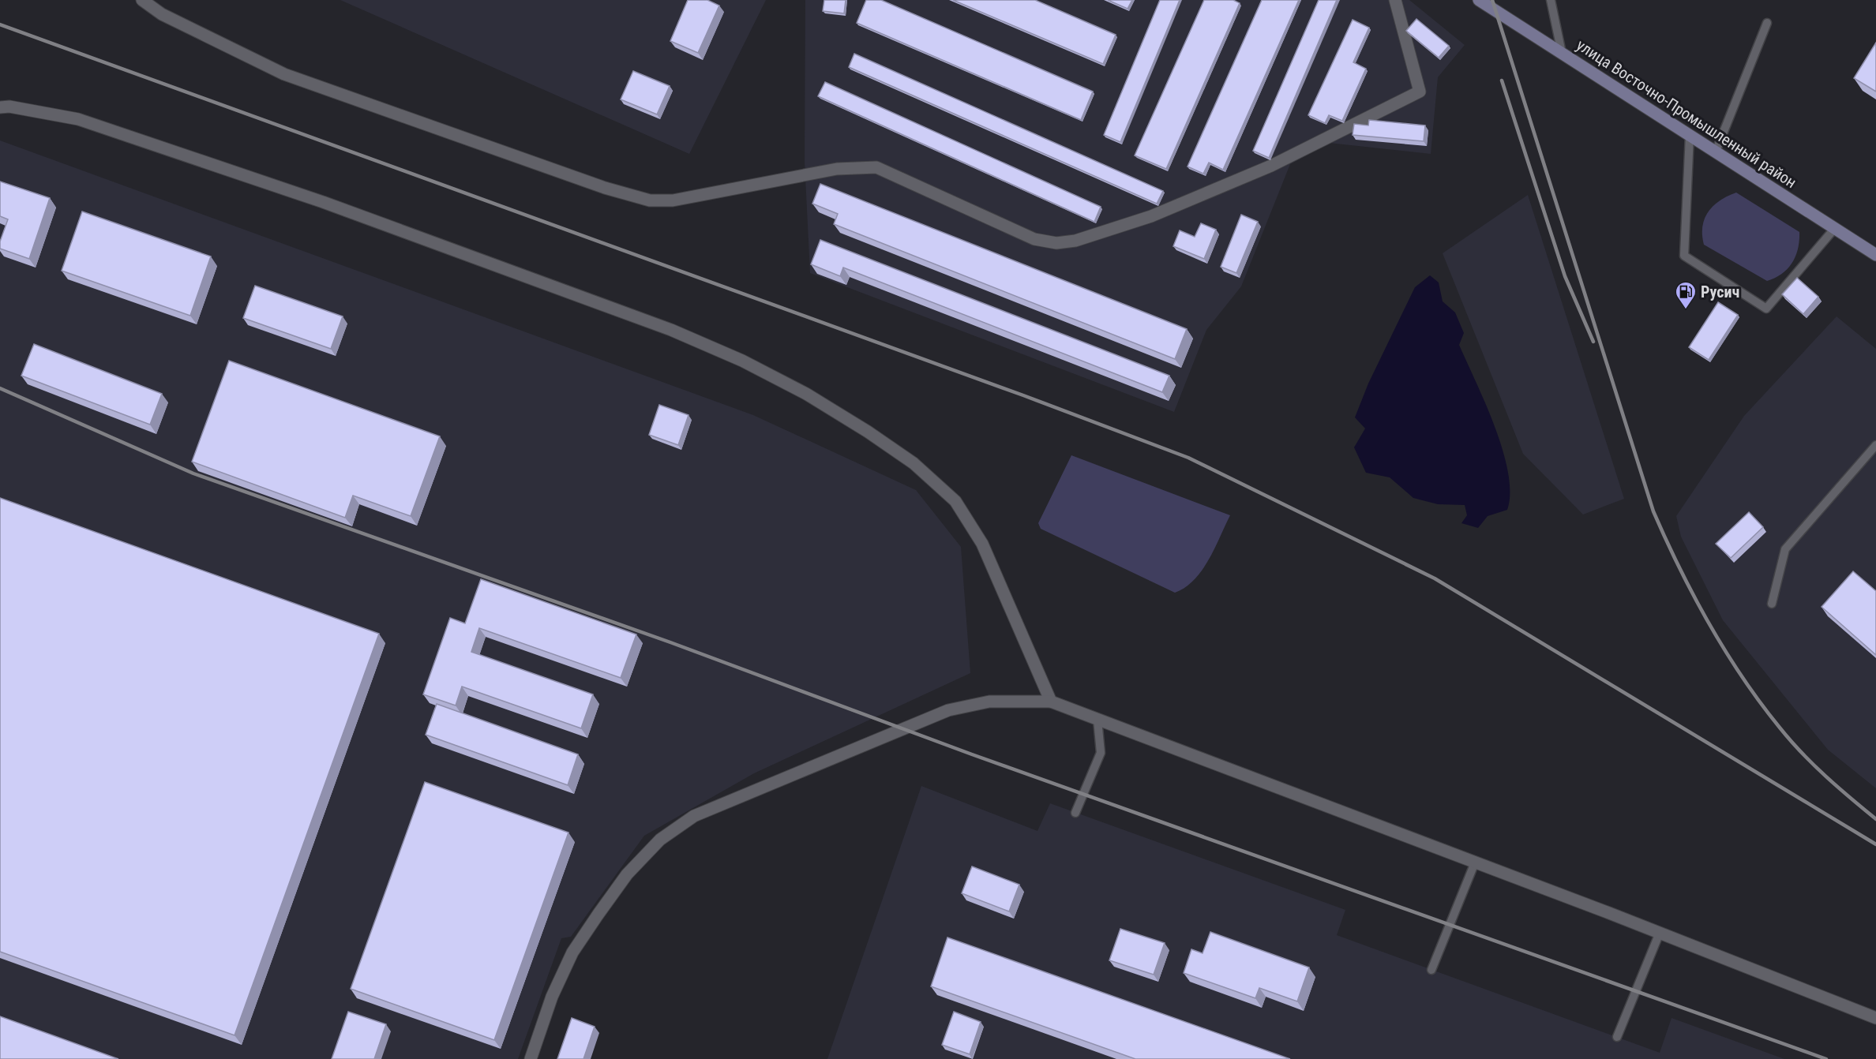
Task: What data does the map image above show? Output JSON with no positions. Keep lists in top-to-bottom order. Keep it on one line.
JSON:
{"streets":{"street":["улица Восточно-Промышленный район"]},"places":{"fuel station":["Русич"]}}
